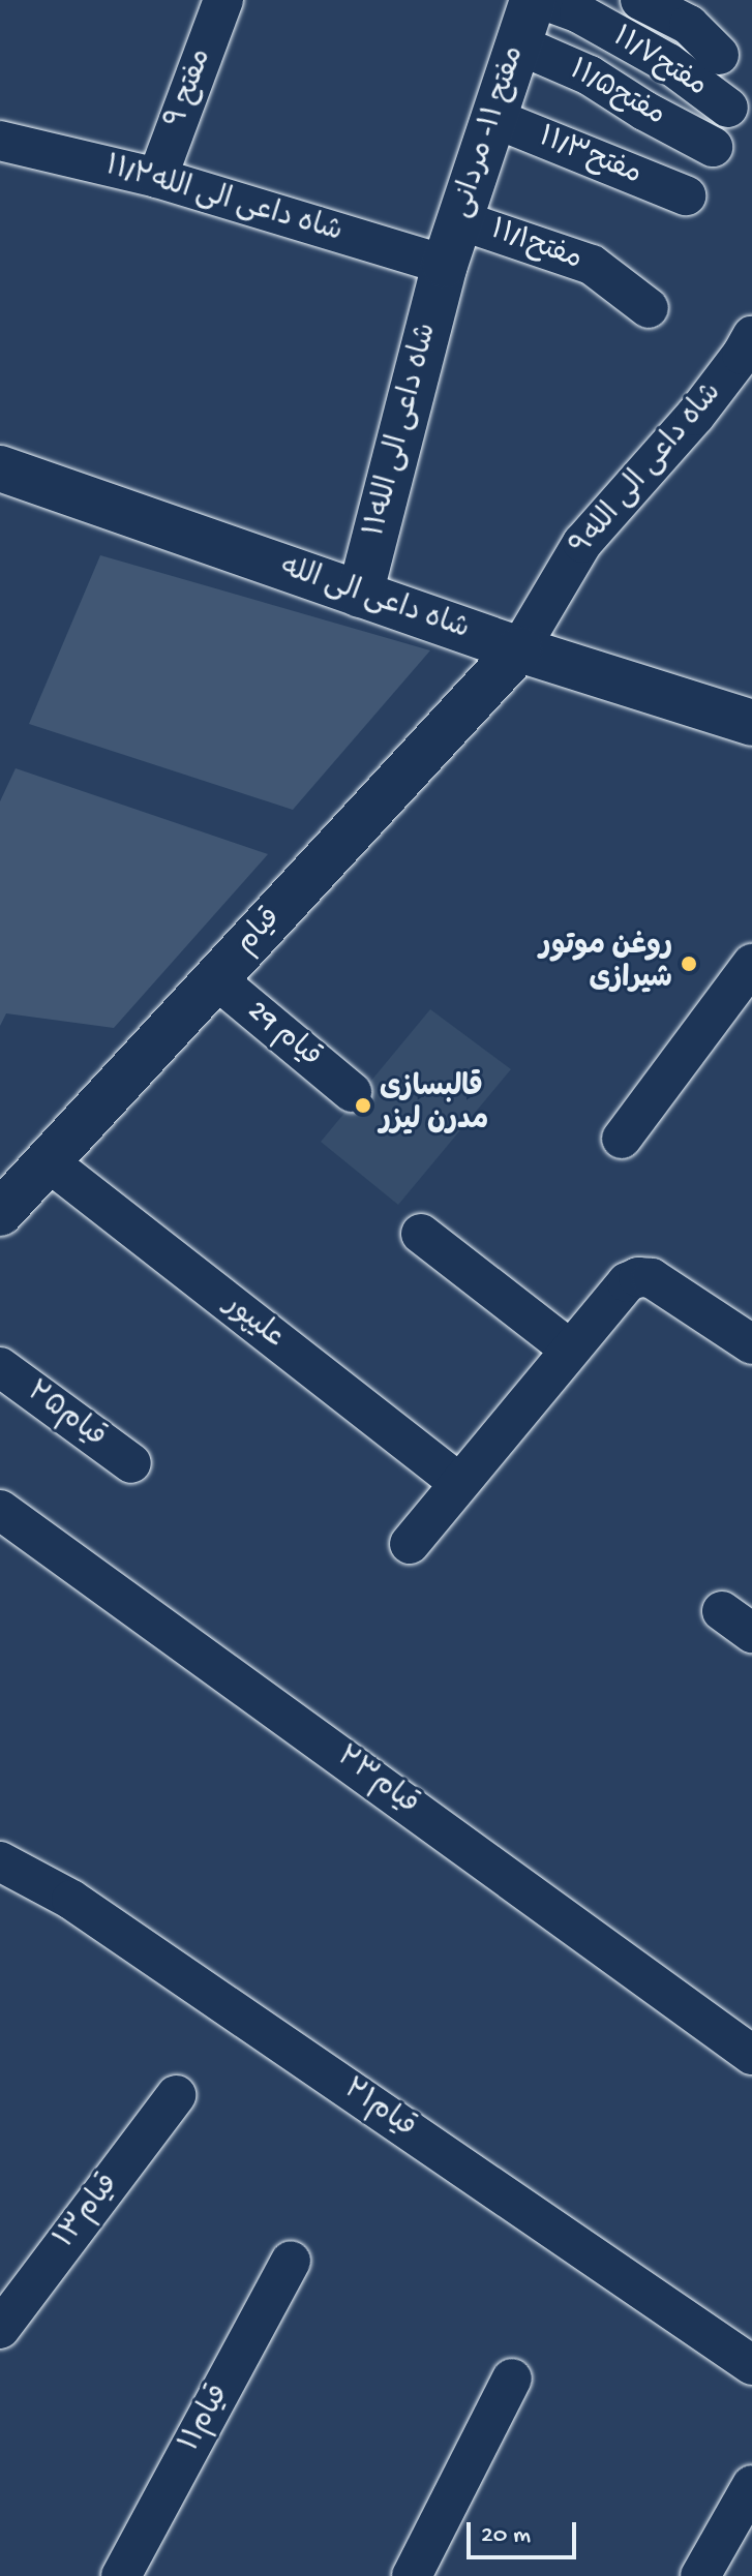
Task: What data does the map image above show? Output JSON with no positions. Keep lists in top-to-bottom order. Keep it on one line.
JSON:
{"streets":{"street":["مفتح۱۱/۷","مفتح ۹","مفتح۱۱/۵","مفتح ۱۱- مردانی","مفتح۱۱/۳","۱۱/۲شاه داعی الی الله","مفتح۱۱/۱","شاه داعی الی الله۱۱","شاه داعی الی الله۹","شاه داعی الی الله","قیام","قیام 29","علیپور","قیام۲۵","قیام۲۳","قیام۲۱","قیام۱۳","قیام۱۱"]},"crossings":[["مفتح ۹","۱۱/۲شاه داعی الی الله"],["مفتح۱۱/۵","مفتح ۱۱- مردانی"],["مفتح ۱۱- مردانی","مفتح۱۱/۳"],["مفتح ۱۱- مردانی","۱۱/۲شاه داعی الی الله"],["مفتح ۱۱- مردانی","مفتح۱۱/۱"],["مفتح ۱۱- مردانی","شاه داعی الی الله۱۱"],["۱۱/۲شاه داعی الی الله","شاه داعی الی الله۱۱"],["شاه داعی الی الله۱۱","شاه داعی الی الله"],["شاه داعی الی الله۹","شاه داعی الی الله"],["شاه داعی الی الله۹","قیام"],["شاه داعی الی الله","قیام"],["قیام","قیام 29"],["قیام","علیپور"]],"places":["روغن موتور شیرازی","قالبسازی مدرن لیزر"],"scale_bar":"20 m"}
